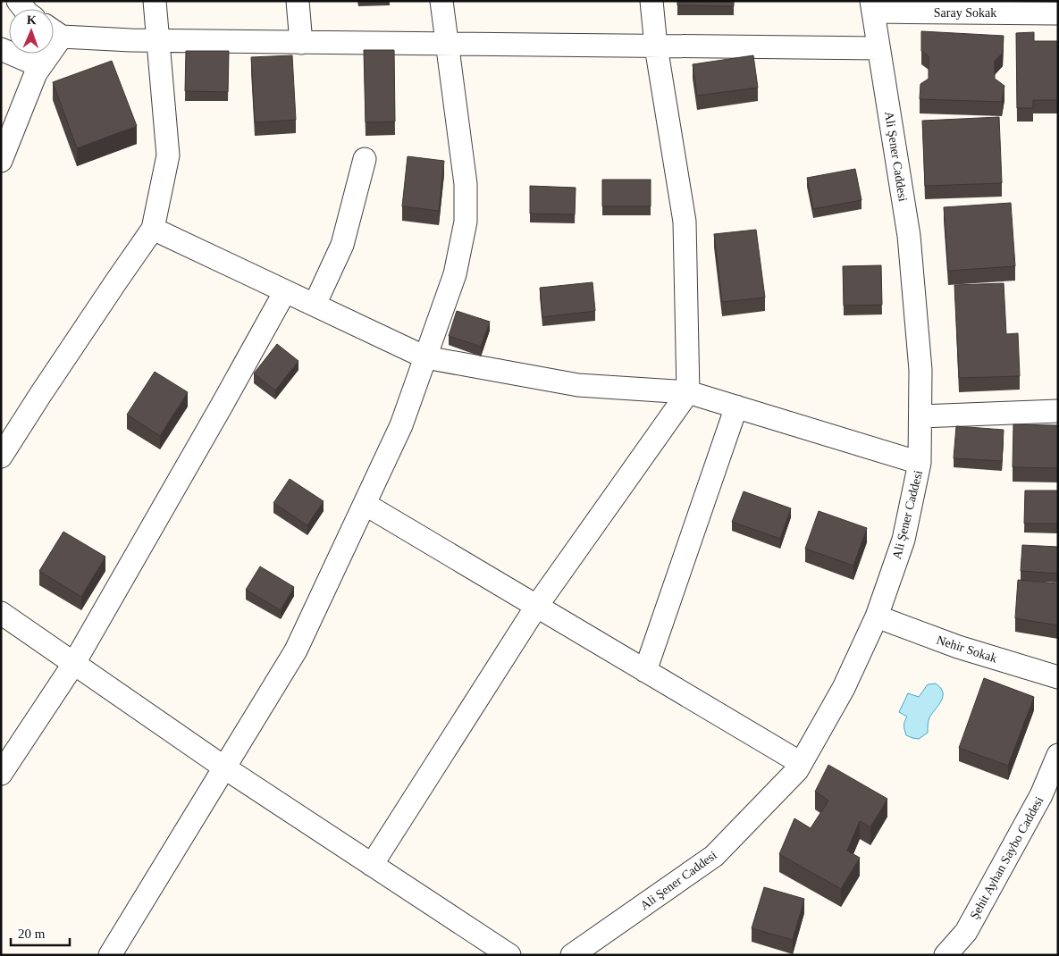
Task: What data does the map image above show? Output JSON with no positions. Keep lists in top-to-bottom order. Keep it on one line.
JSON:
{"streets":{"street":["Saray Sokak","Ali Şener Caddesi","Nehir Sokak","Şehit Ayhan Saybo Caddesi"]},"crossings":[["Saray Sokak","Ali Şener Caddesi"],["Ali Şener Caddesi","Nehir Sokak"]],"scale_bar":"20 m","north":"top"}
